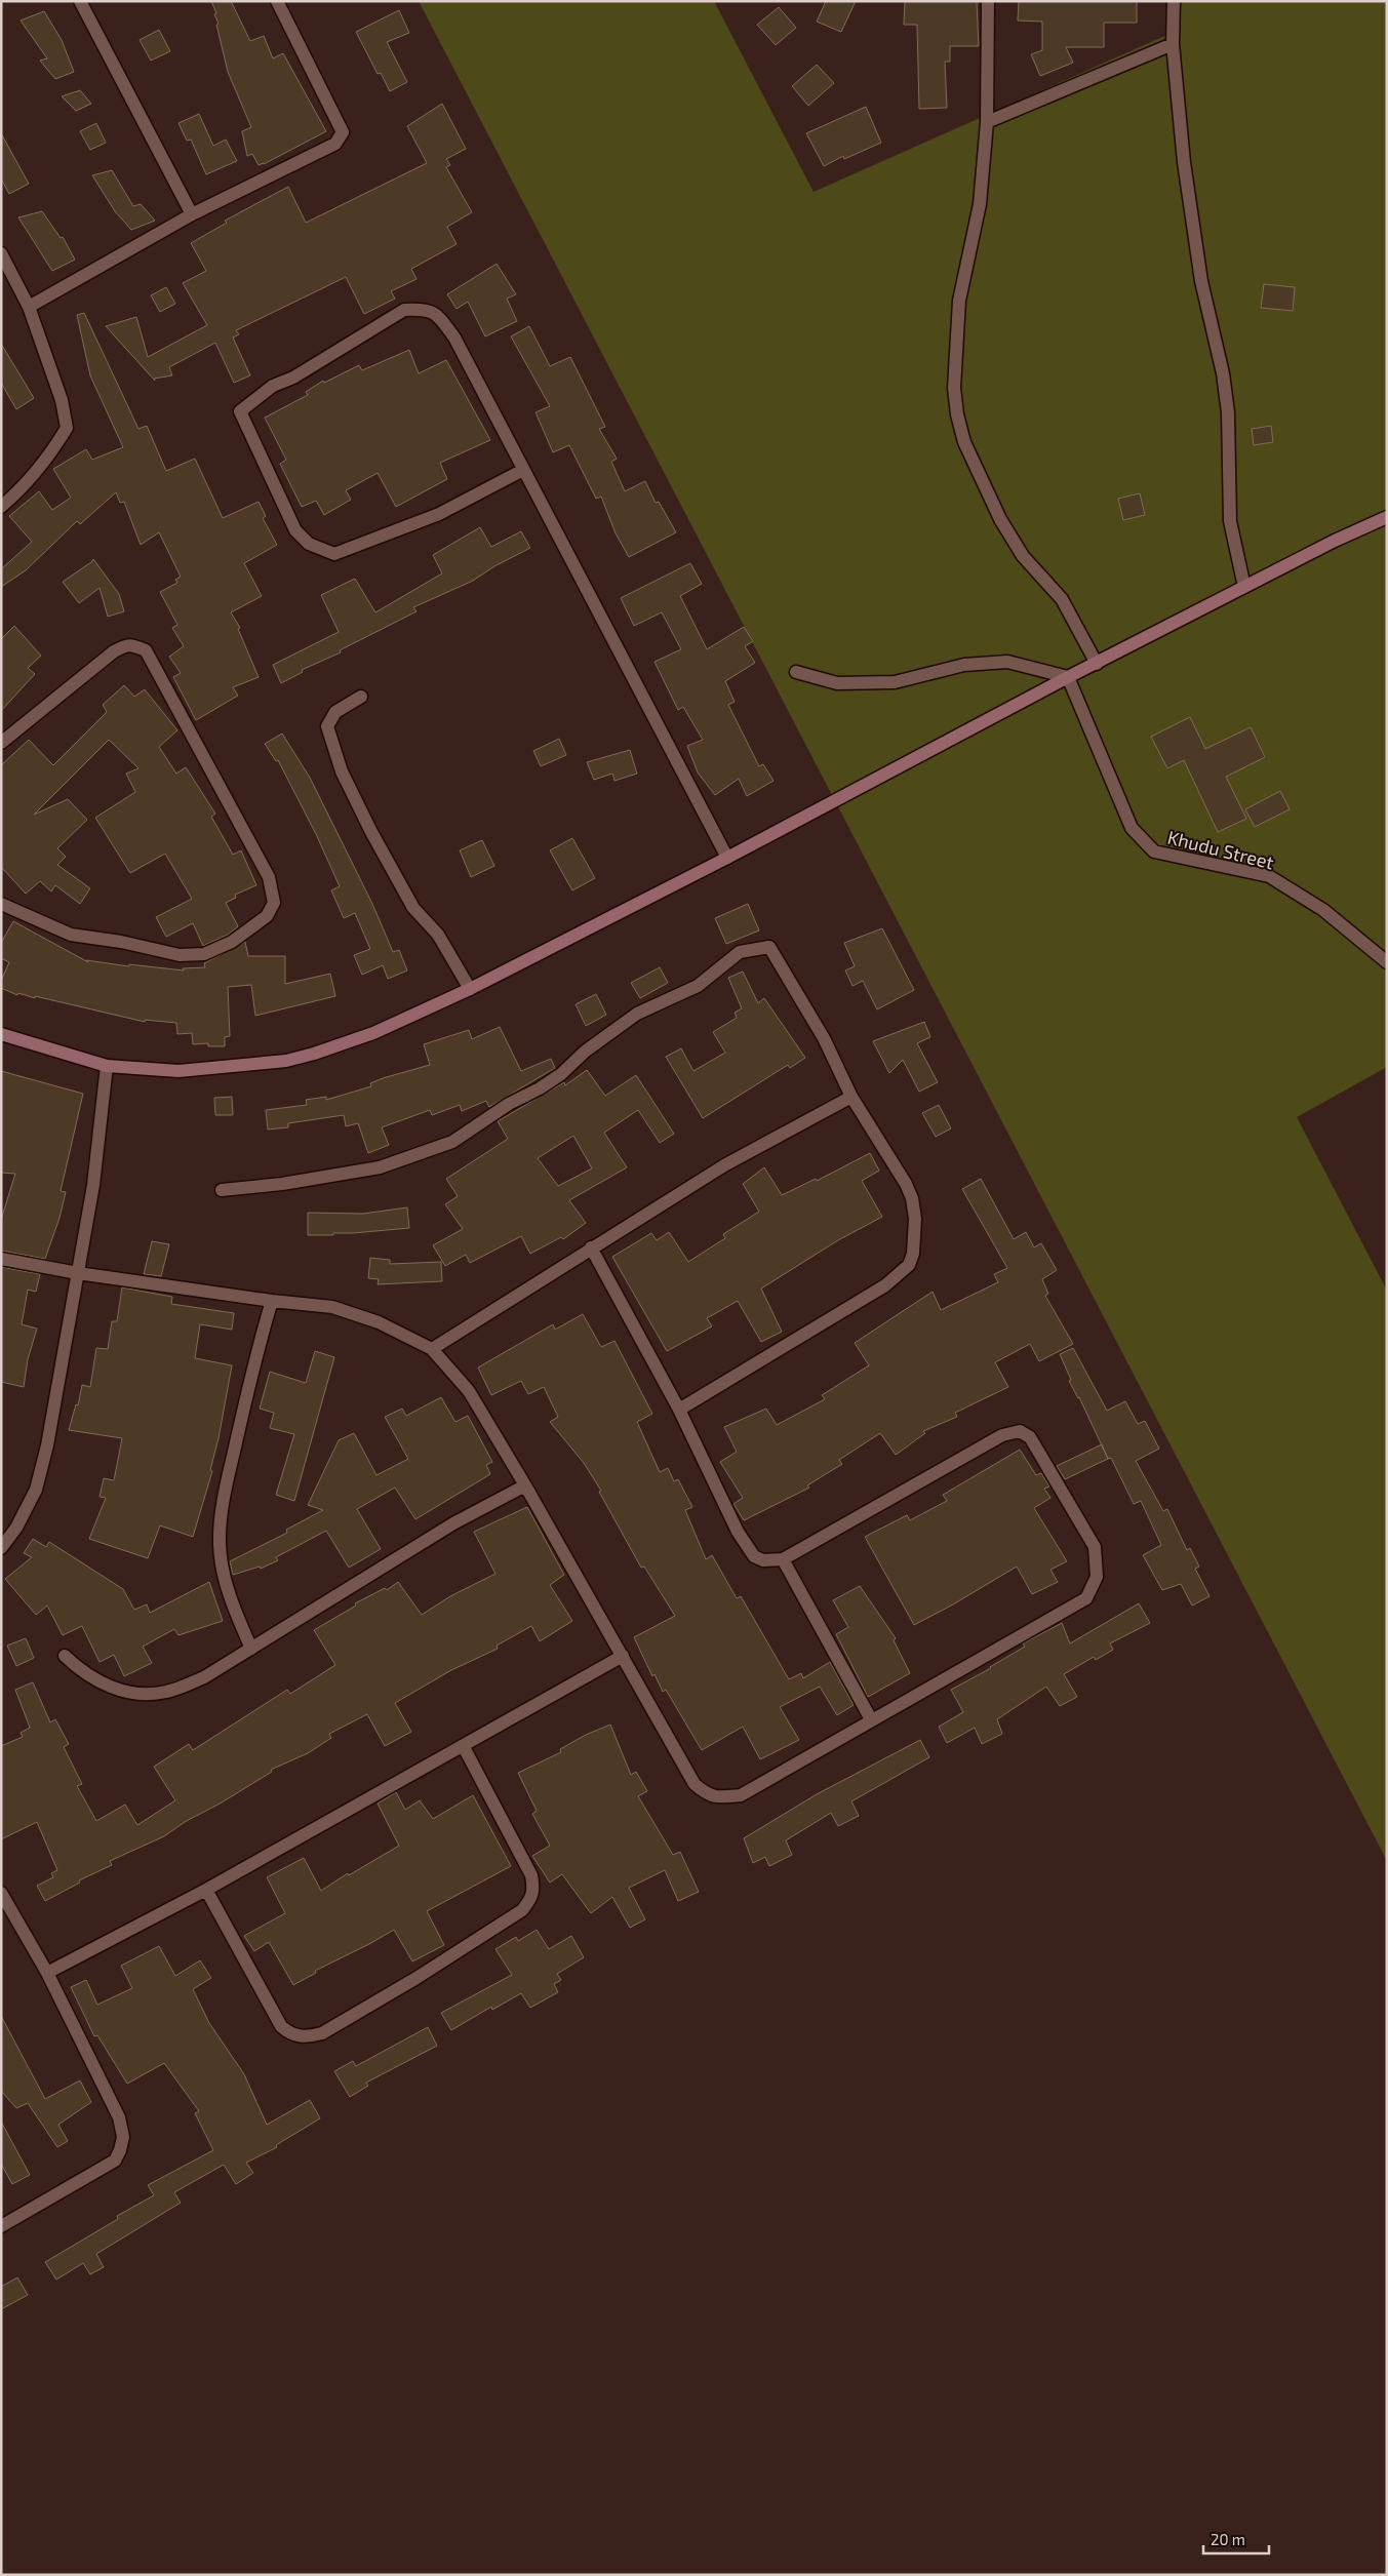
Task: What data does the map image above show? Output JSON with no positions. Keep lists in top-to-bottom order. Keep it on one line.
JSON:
{"streets":{"street":["Khudu Street"]},"scale_bar":"20 m"}
